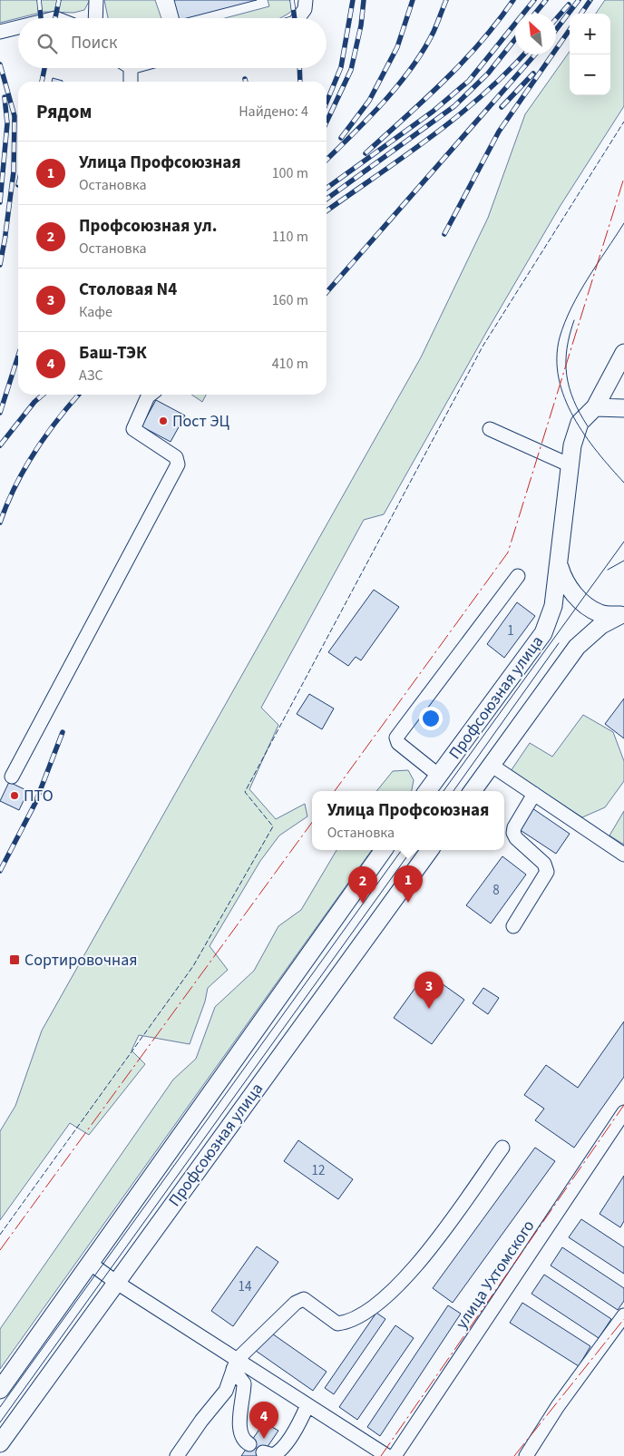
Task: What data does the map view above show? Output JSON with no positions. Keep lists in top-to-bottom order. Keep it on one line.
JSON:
{"streets":{"main road":["Профсоюзная улица"],"street":["улица Ухтомского"]},"places":{"other":["Пост ЭЦ","ПТО"],"transit":["Сортировочная"]},"house_numbers":["1","8","12","14"],"north":"top left","page":{"map_buttons":["+","−"],"search":"Поиск","heading":["Рядом","Найдено: 4"],"list":[{"mark":"1","name":"Улица Профсоюзная","note":"Остановка","value":"100 m"},{"mark":"2","name":"Профсоюзная ул.","note":"Остановка","value":"110 m"},{"mark":"3","name":"Столовая N4","note":"Кафе","value":"160 m"},{"mark":"4","name":"Баш-ТЭК","note":"АЗС","value":"410 m"}],"popup":["Улица Профсоюзная","Остановка"],"pins":["1","2","3","4"]}}
